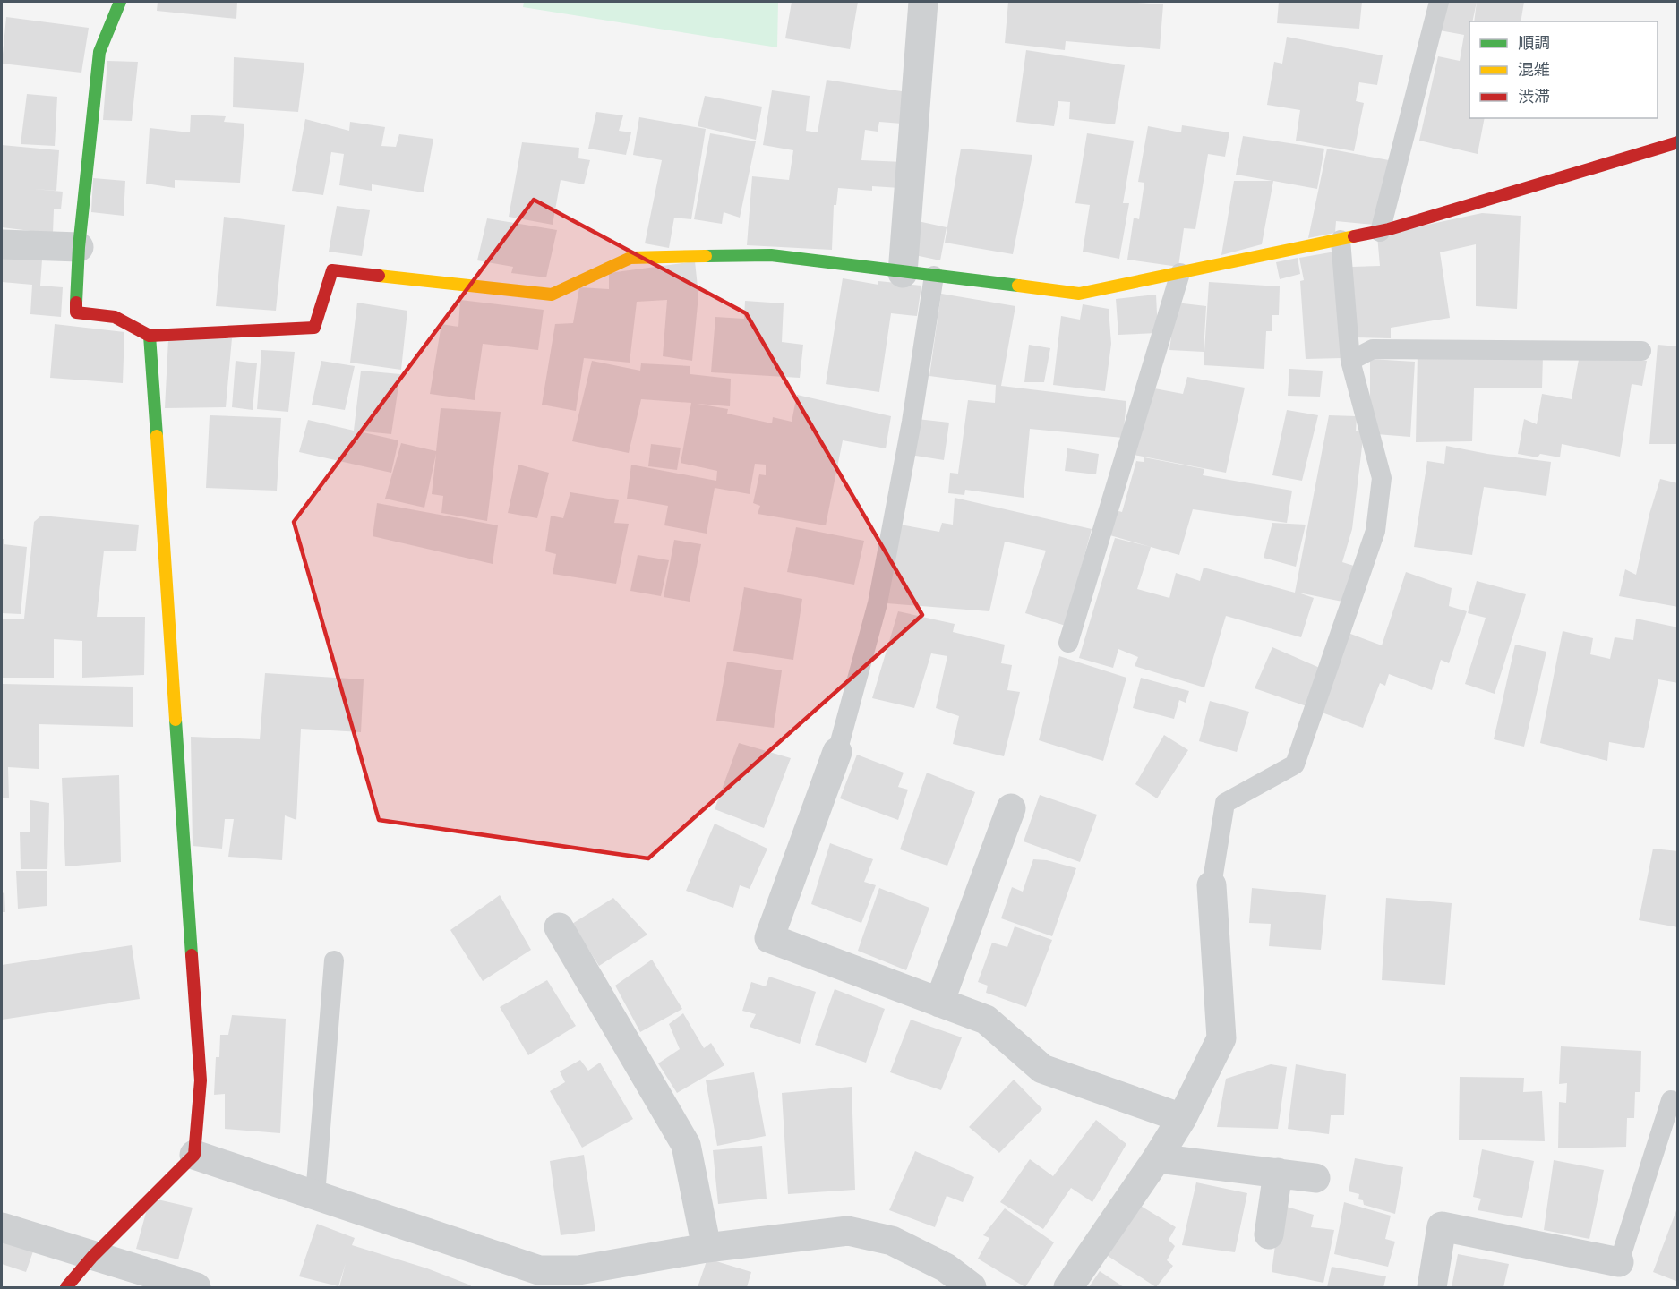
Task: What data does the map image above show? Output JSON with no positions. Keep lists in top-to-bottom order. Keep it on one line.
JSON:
{"legend":["順調","混雑","渋滞"]}
